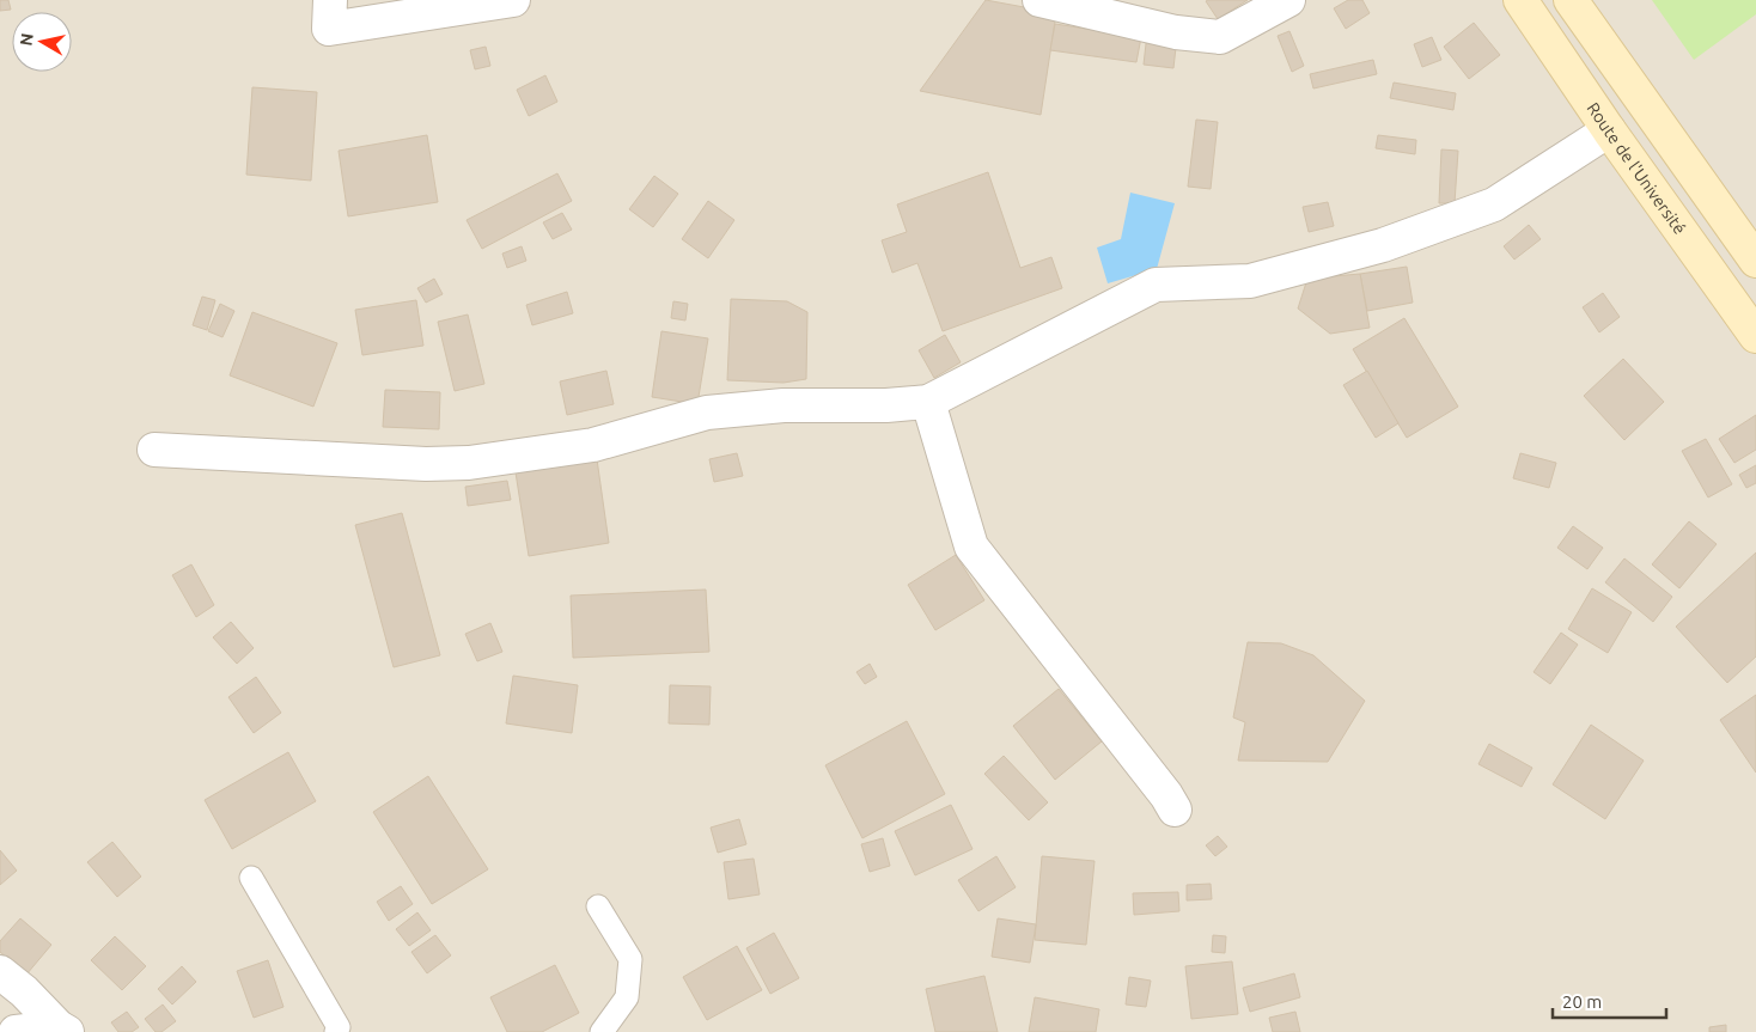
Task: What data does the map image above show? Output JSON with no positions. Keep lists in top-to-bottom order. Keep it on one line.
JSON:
{"streets":{"main road":["Route de l'Université"]},"scale_bar":"20 m","north":"left"}
